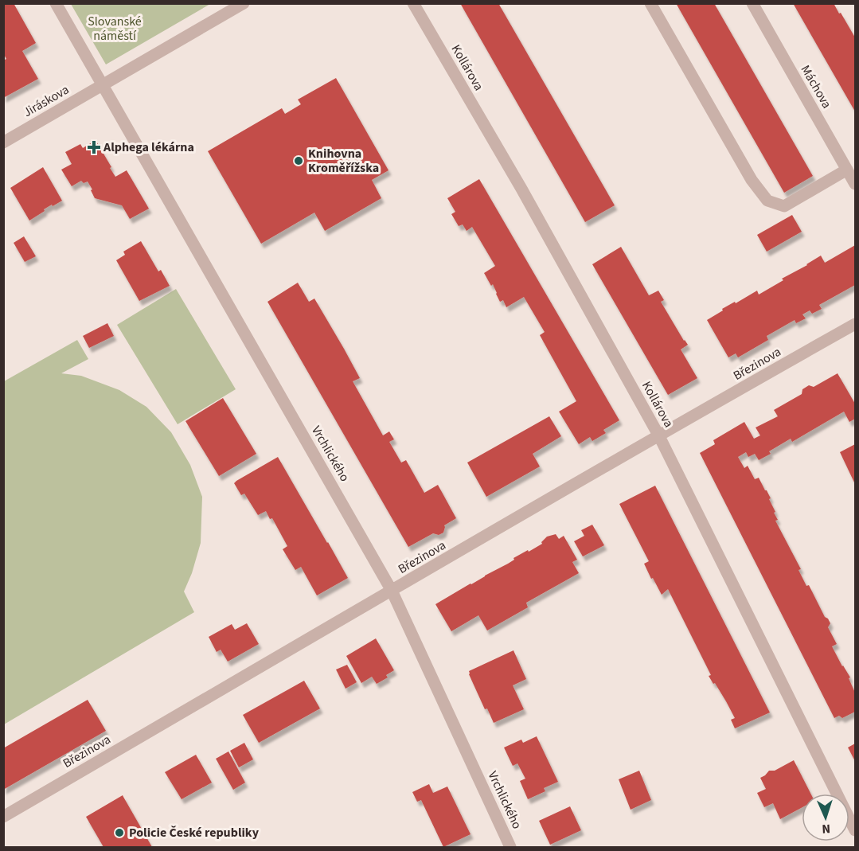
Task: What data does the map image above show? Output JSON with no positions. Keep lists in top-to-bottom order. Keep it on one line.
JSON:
{"streets":{"street":["Kollárova","Máchova","Jiráskova","Březinova","Vrchlického"]},"crossings":[["Kollárova","Březinova"],["Jiráskova","Vrchlického"],["Březinova","Vrchlického"]],"parks":["Slovanské náměstí"],"places":{"health":["Alphega lékárna"],"other":["Knihovna Kroměřížska","Policie České republiky"]},"north":"bottom"}
